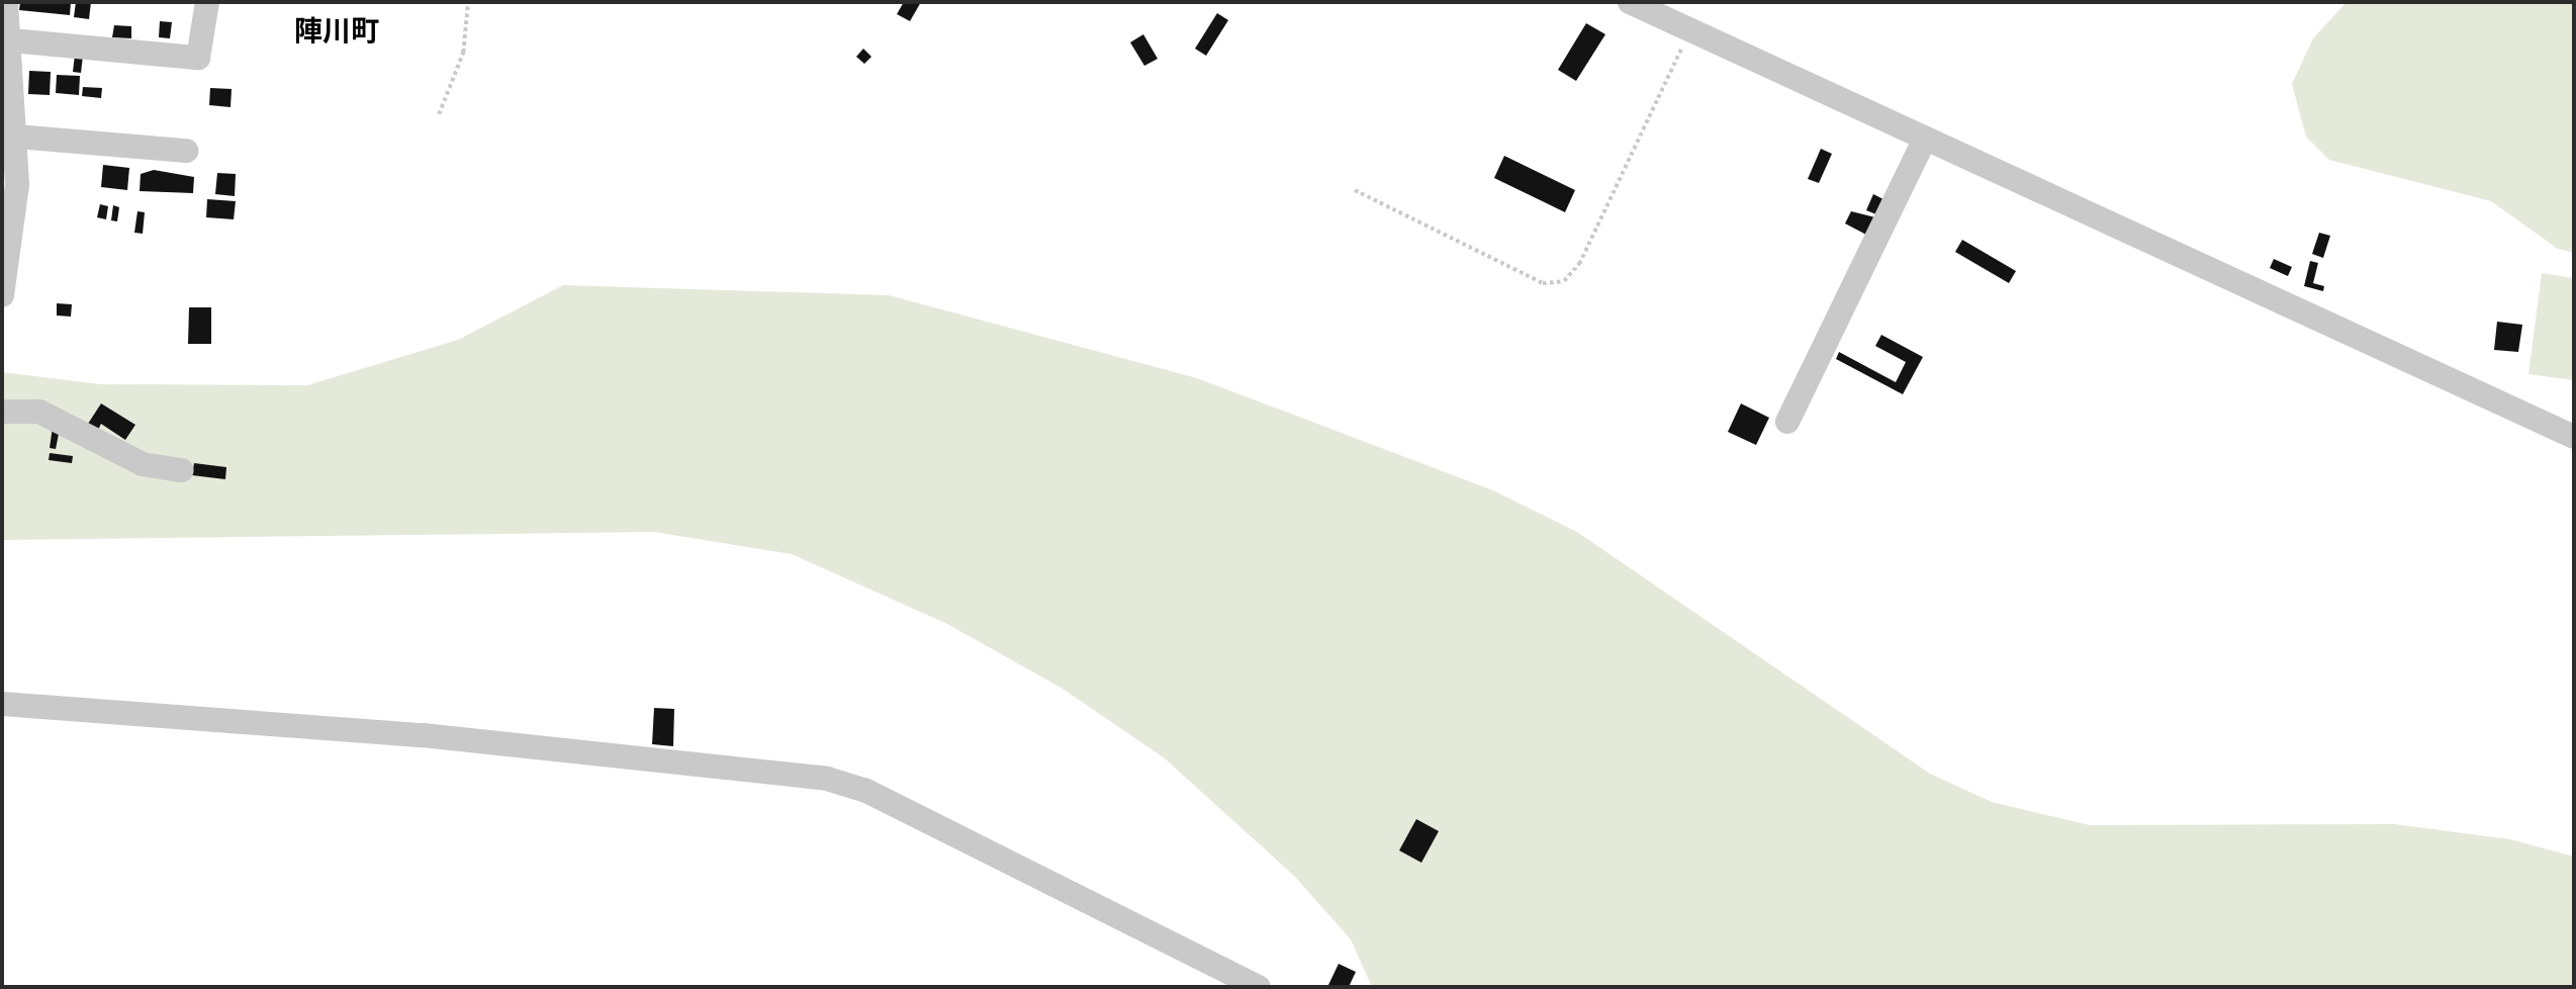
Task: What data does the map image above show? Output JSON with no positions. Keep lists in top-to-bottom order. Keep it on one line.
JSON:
{"districts":["陣川町"]}
